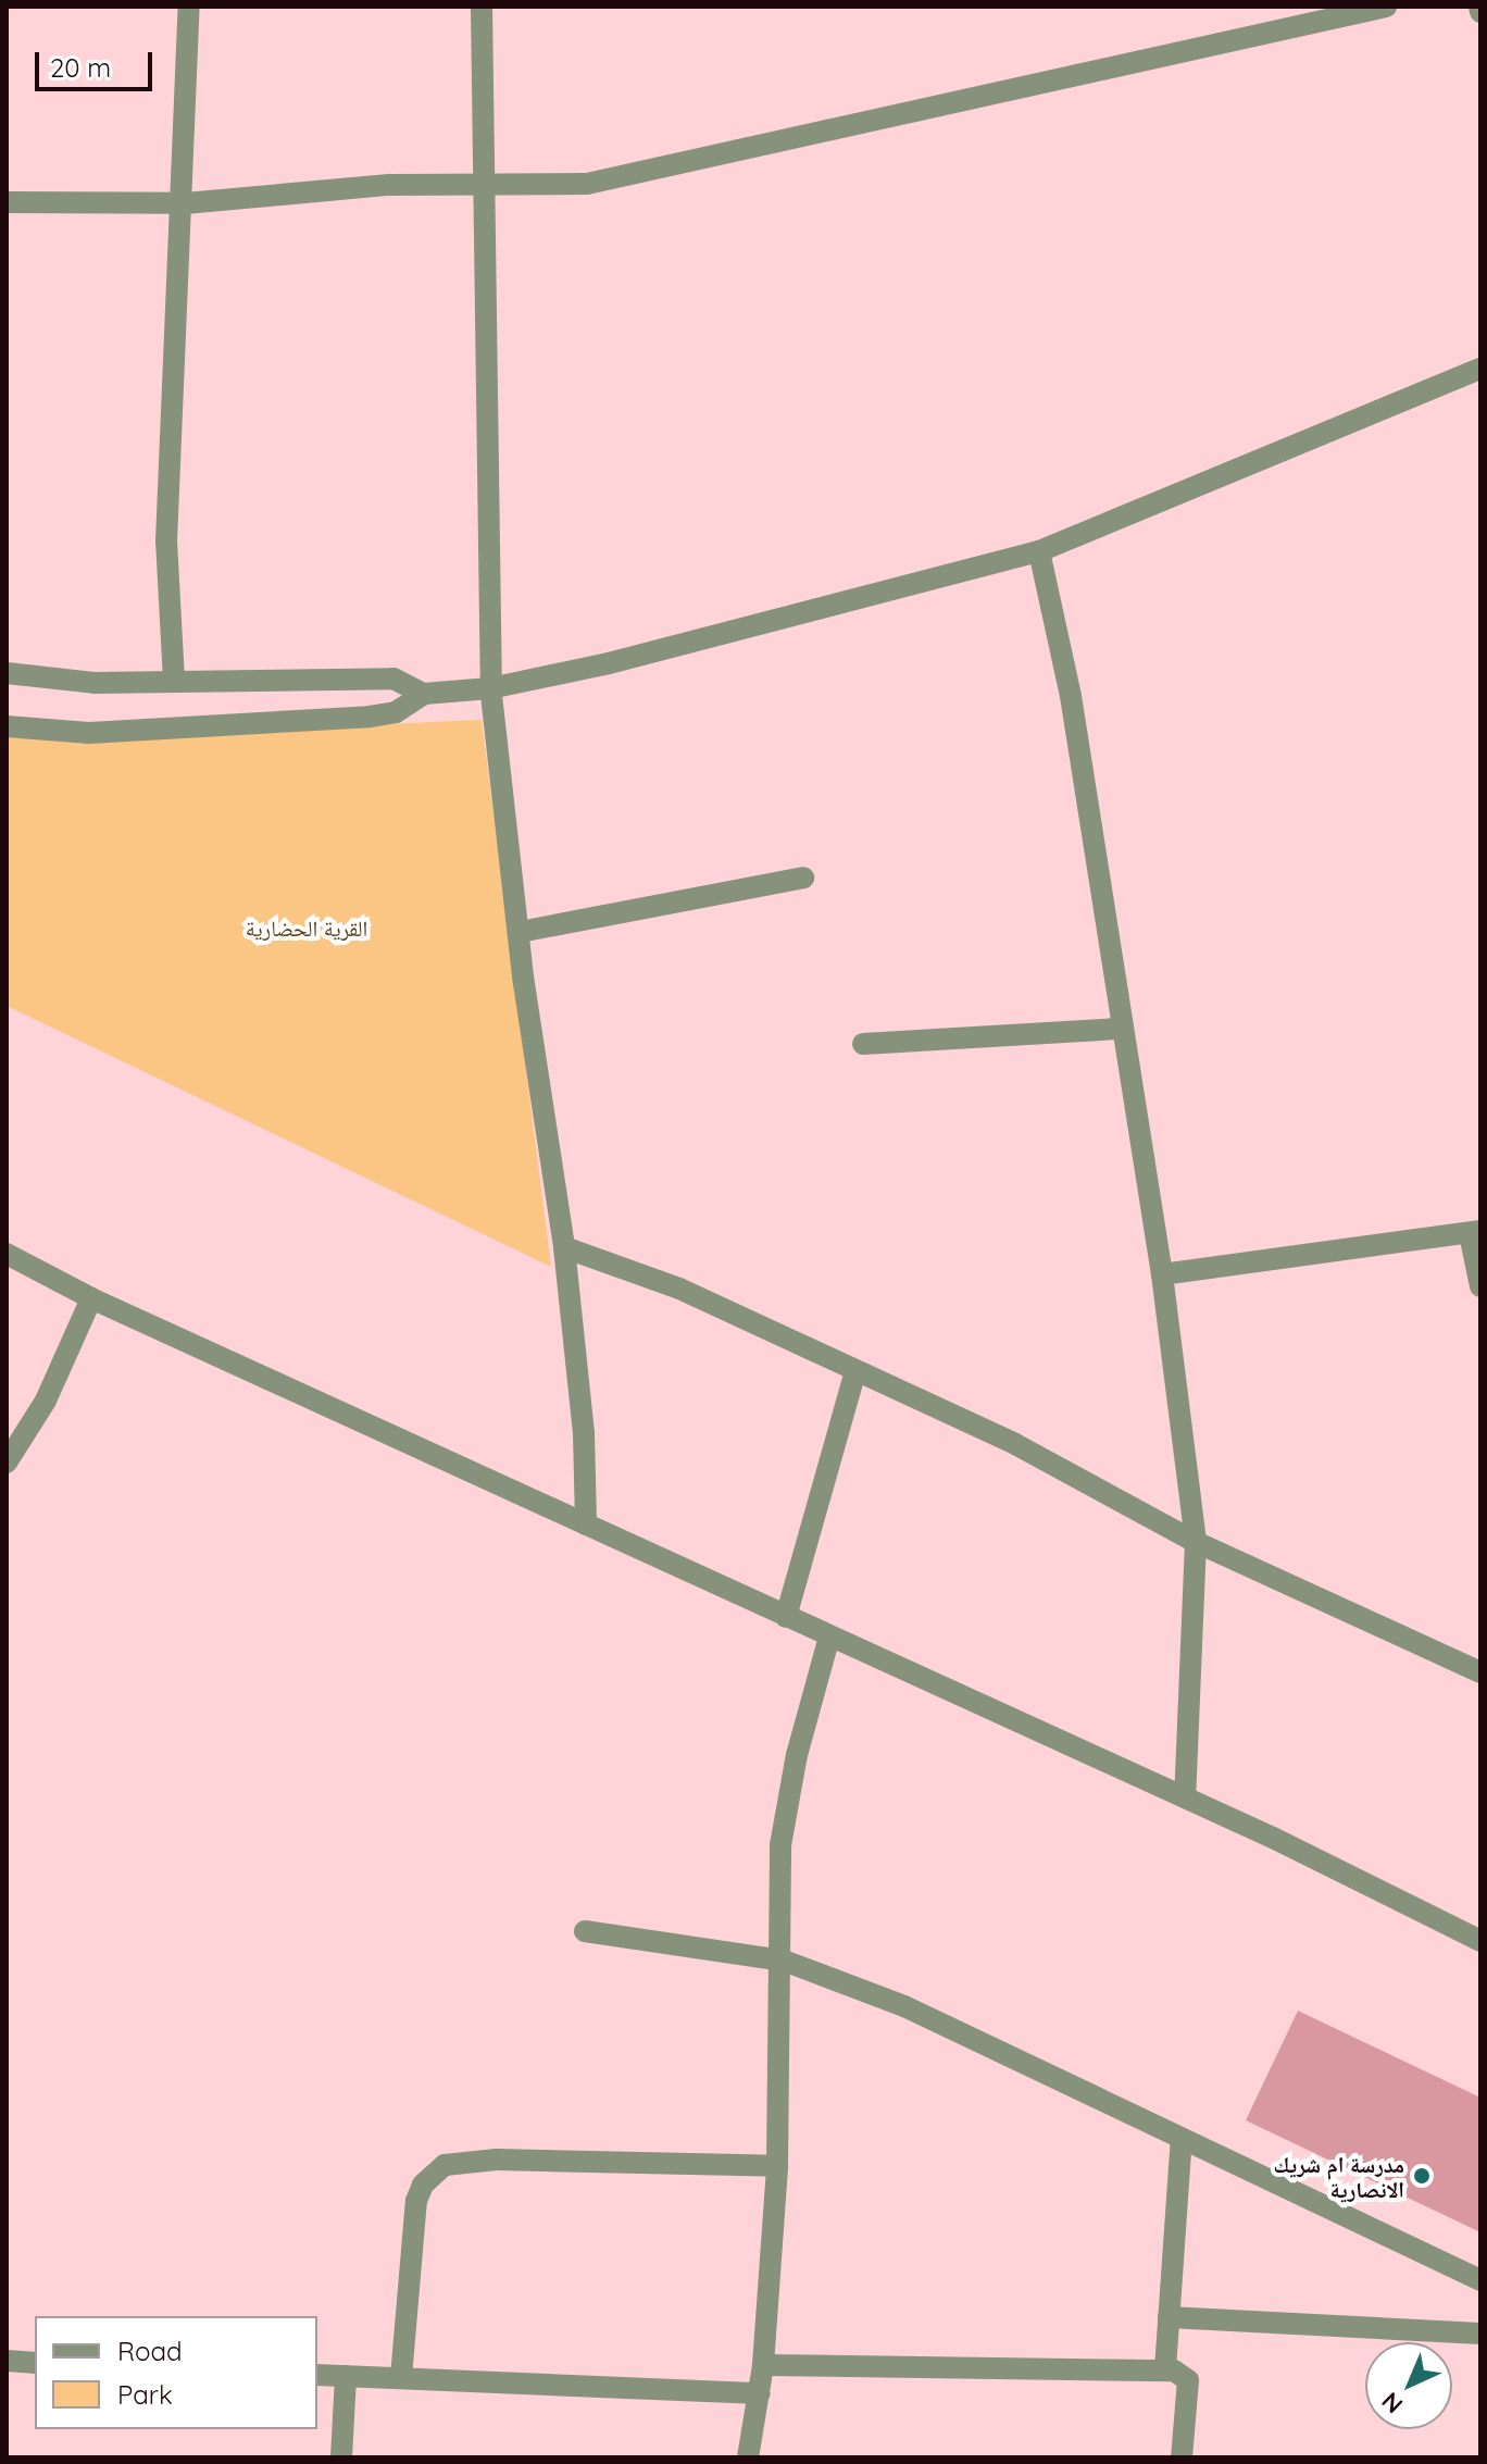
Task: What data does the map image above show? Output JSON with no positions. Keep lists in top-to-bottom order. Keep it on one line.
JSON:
{"parks":["القرية الحضارية"],"places":["مدرسة ام شريك الانصارية"],"legend":["Road","Park"],"scale_bar":"20 m","north":"bottom left"}
